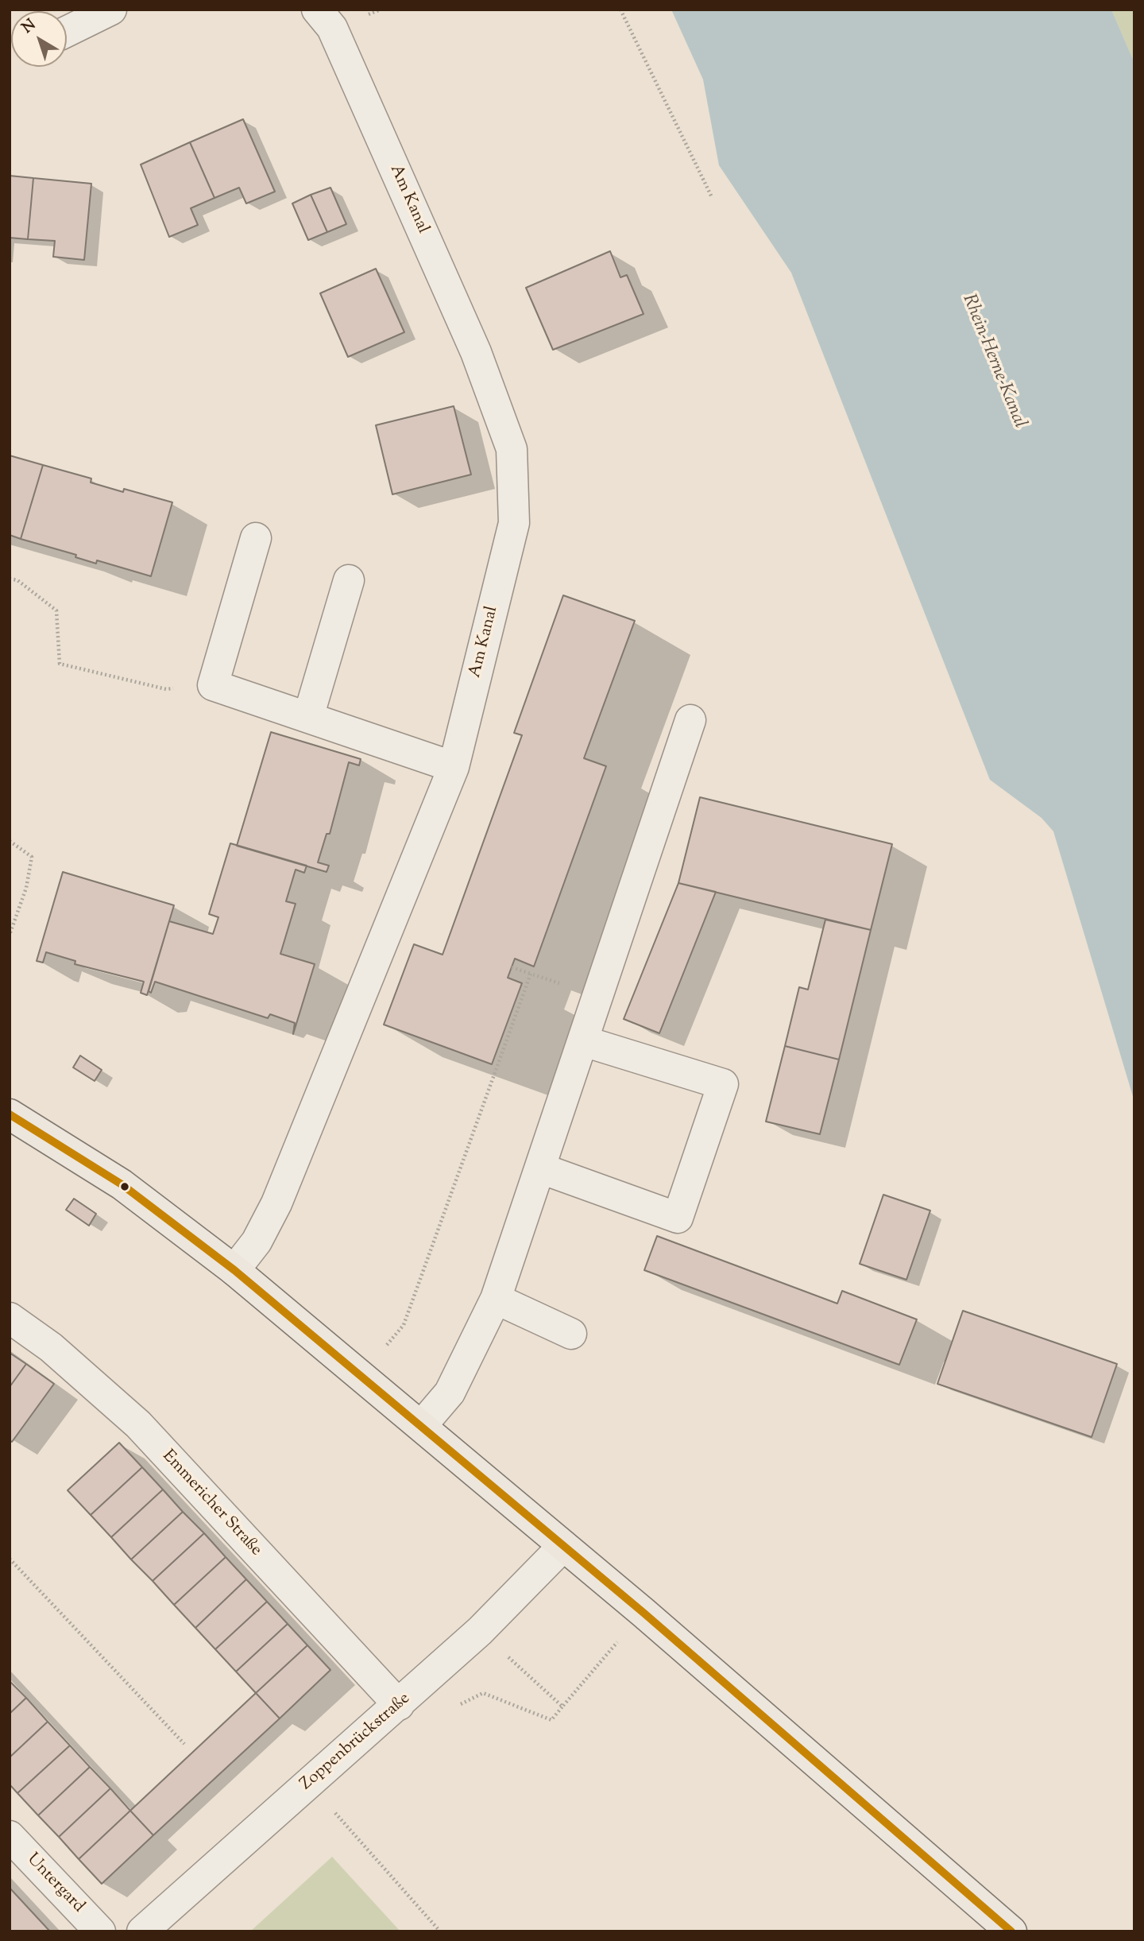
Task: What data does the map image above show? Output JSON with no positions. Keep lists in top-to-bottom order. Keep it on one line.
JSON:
{"streets":{"street":["Am Kanal","Emmericher Straße","Zoppenbrückstraße","Untergard"]},"crossings":[["Emmericher Straße","Zoppenbrückstraße"]],"water":["Rhein-Herne-Kanal"],"north":"top left"}
